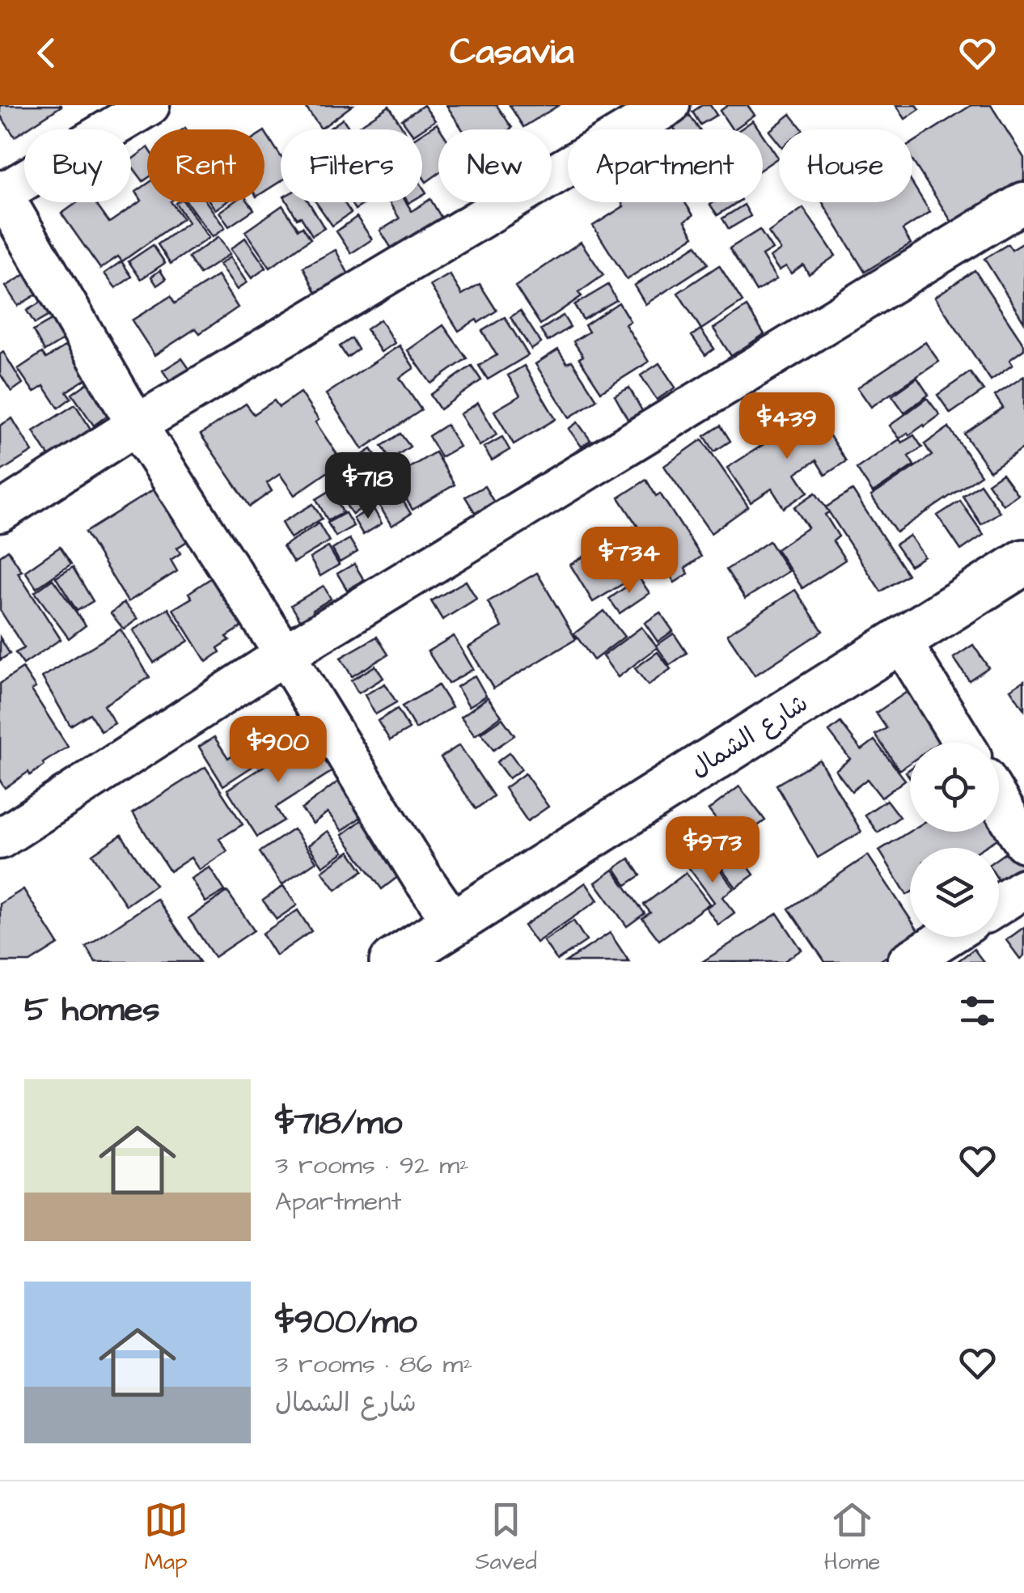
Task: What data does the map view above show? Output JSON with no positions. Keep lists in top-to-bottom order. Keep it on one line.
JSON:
{"streets":{"street":["شارع الشمال"]},"page":{"header":"Casavia","chip":["Buy","Rent","Filters","New","Apartment","House"],"price":["$439","$718","$734","$900","$973"],"heading":"5 homes","list":[{"name":"$718/mo","note":"3 rooms · 92 m² · Apartment"},{"name":"$900/mo","note":"3 rooms · 86 m² · شارع الشمال"}],"tabs":["Map","Saved","Home"]}}
